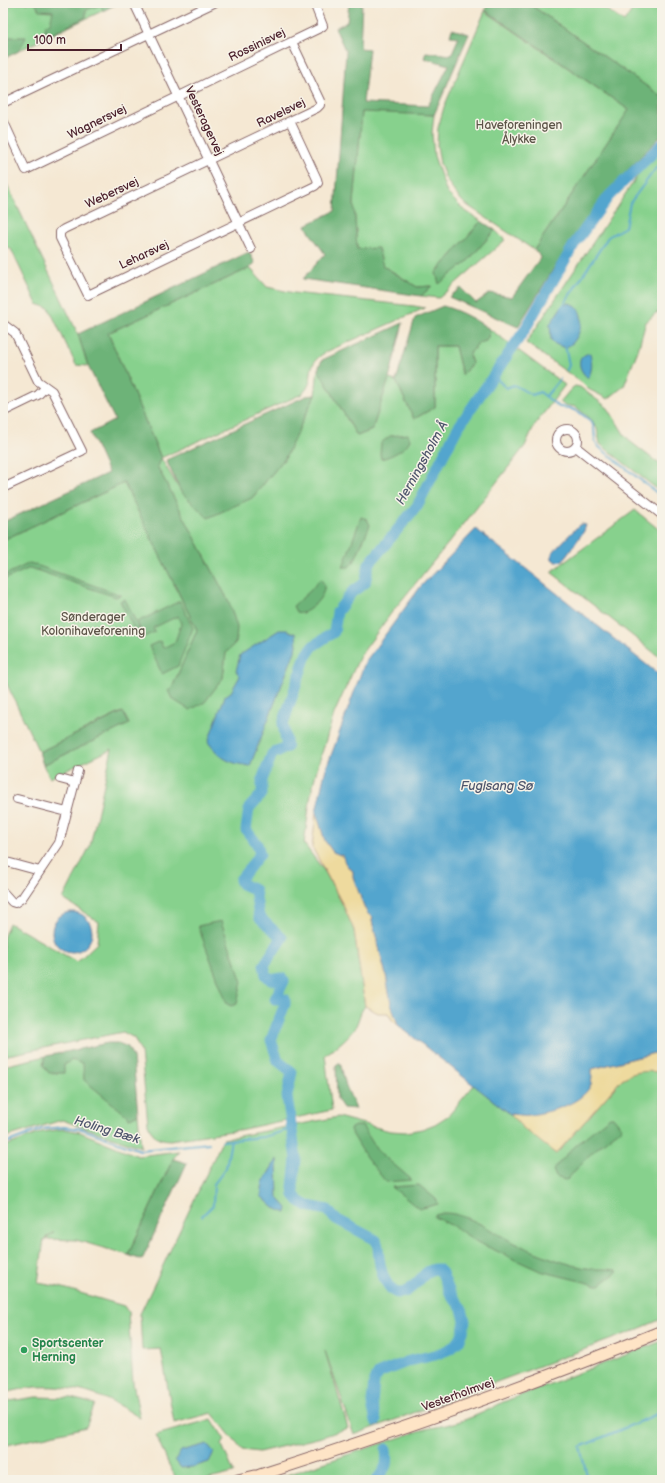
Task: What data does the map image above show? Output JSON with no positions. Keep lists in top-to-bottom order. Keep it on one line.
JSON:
{"streets":{"street":["Rossinisvej","Ravelsvej","Vesteragervej","Wagnersvej","Webersvej","Leharsvej","Vesterholmvej"]},"crossings":[["Rossinisvej","Ravelsvej"],["Rossinisvej","Vesteragervej"],["Rossinisvej","Wagnersvej"],["Ravelsvej","Vesteragervej"],["Ravelsvej","Webersvej"],["Vesteragervej","Wagnersvej"],["Vesteragervej","Webersvej"],["Vesteragervej","Leharsvej"],["Webersvej","Leharsvej"]],"water":["Herningsholm Å","Fuglsang Sø","Holing Bæk"],"parks":["Haveforeningen Ålykke","Sønderager Kolonihaveforening"],"places":["Sportscenter Herning"],"scale_bar":"100 m"}
